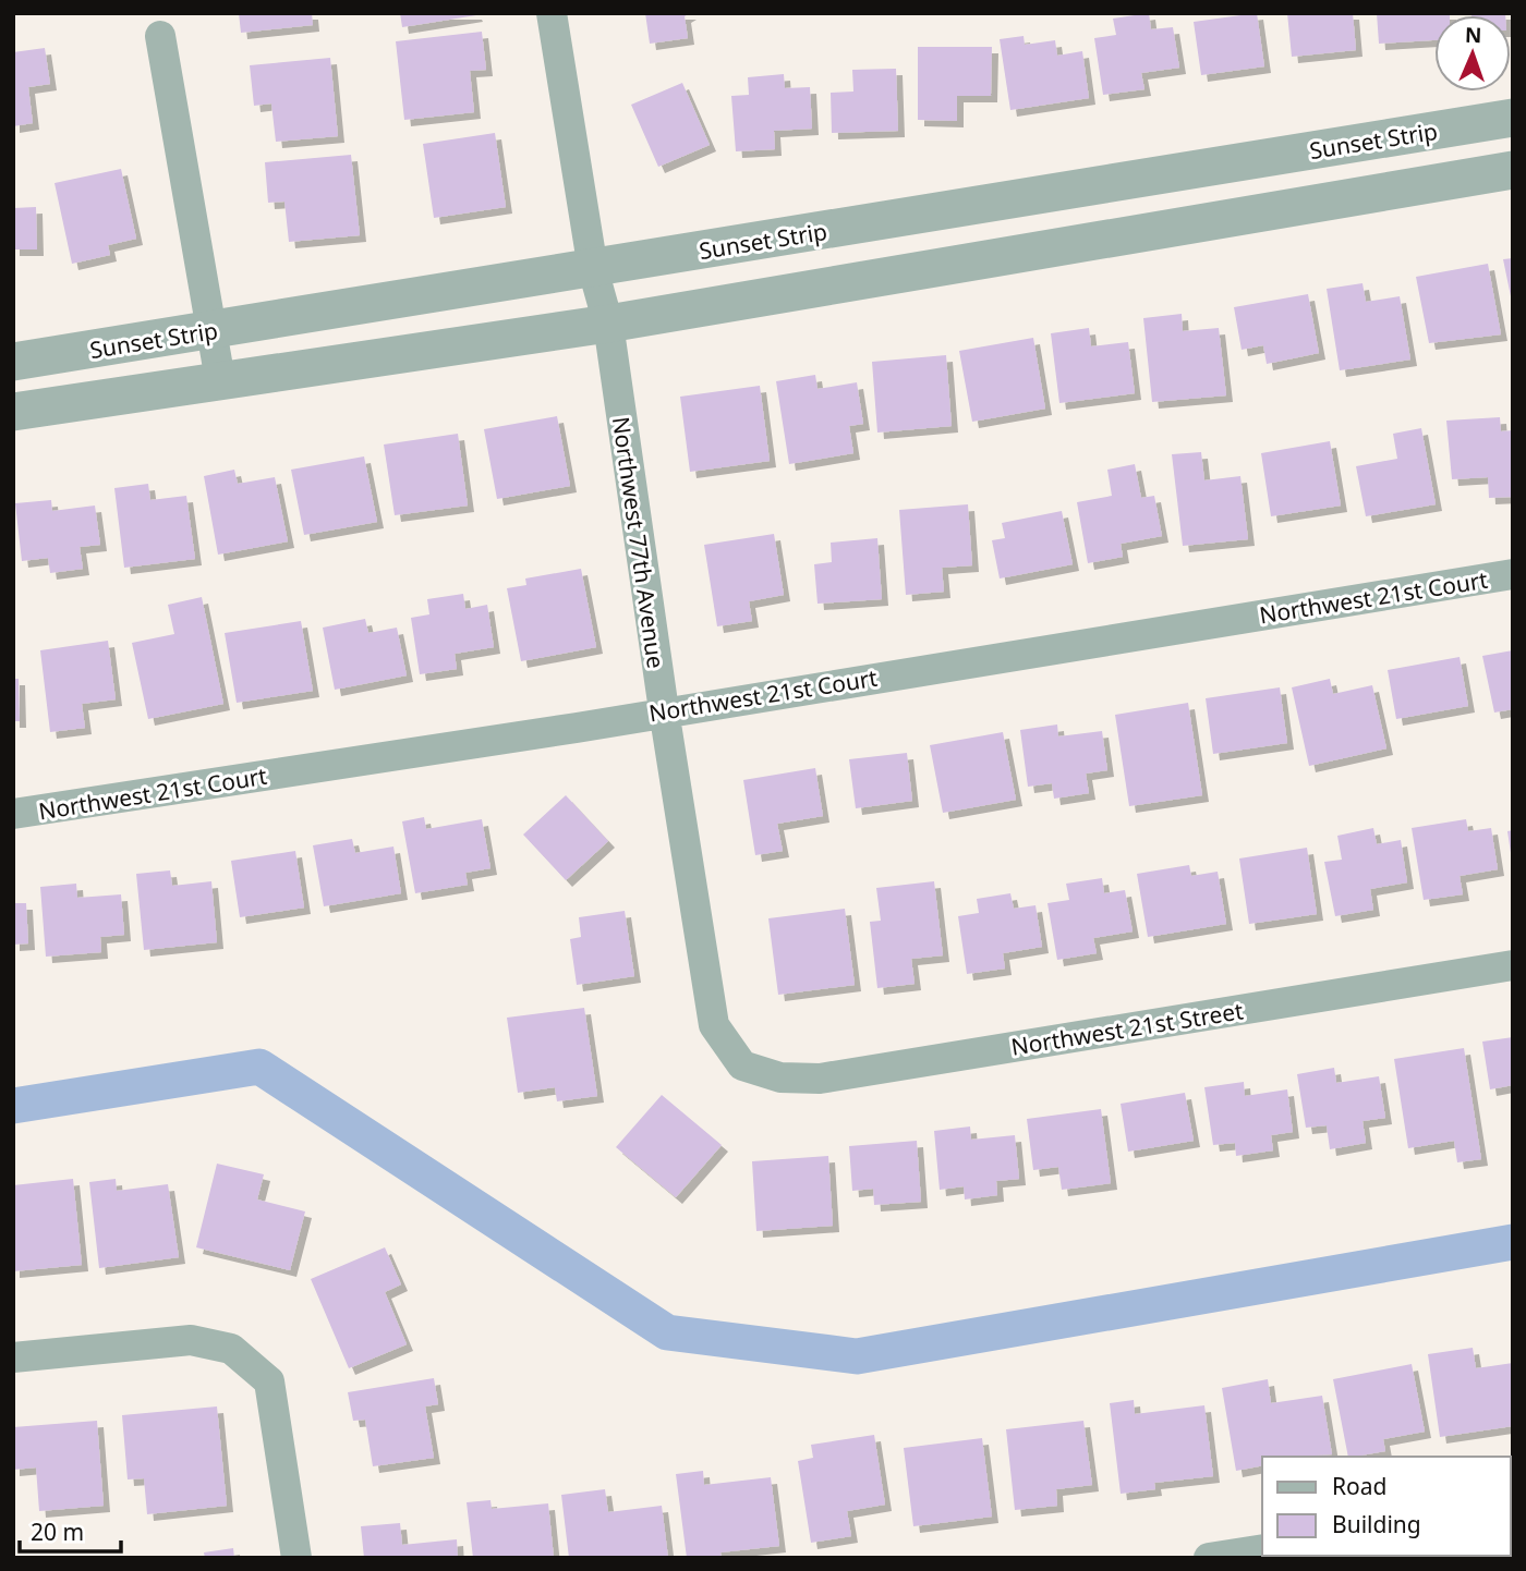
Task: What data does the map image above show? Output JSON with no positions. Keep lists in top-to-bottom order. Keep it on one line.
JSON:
{"streets":{"street":["Sunset Strip","Northwest 77th Avenue","Northwest 21st Court","Northwest 21st Street"]},"crossings":[["Sunset Strip","Northwest 77th Avenue"],["Northwest 77th Avenue","Northwest 21st Court"],["Northwest 77th Avenue","Northwest 21st Street"]],"legend":["Road","Building"],"scale_bar":"20 m","north":"top"}
